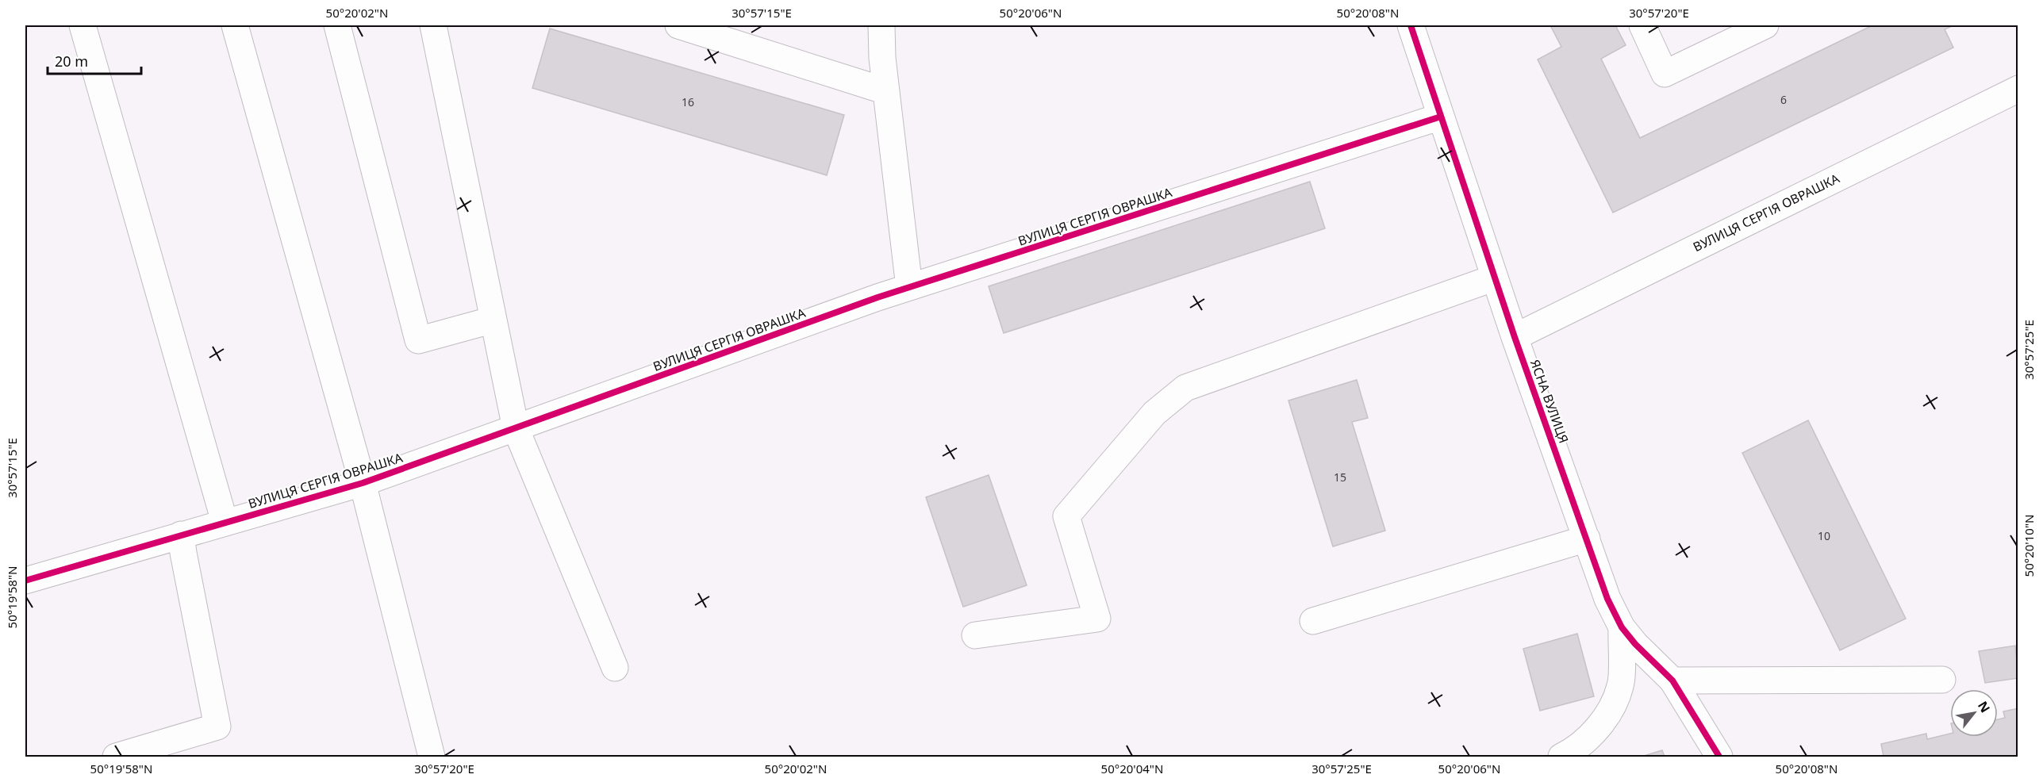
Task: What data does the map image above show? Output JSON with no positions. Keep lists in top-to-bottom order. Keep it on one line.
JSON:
{"streets":{"street":["ВУЛИЦЯ СЕРГІЯ ОВРАШКА","ЯСНА ВУЛИЦЯ"]},"crossings":[["ВУЛИЦЯ СЕРГІЯ ОВРАШКА","ЯСНА ВУЛИЦЯ"]],"house_numbers":["6","16","15","10"],"scale_bar":"20 m","north":"top right","coordinates":["50°20'02\"N","30°57'15\"E","50°20'06\"N","50°20'08\"N","30°57'20\"E","30°57'25\"E","50°20'10\"N","50°19'58\"N","50°20'04\"N"]}
